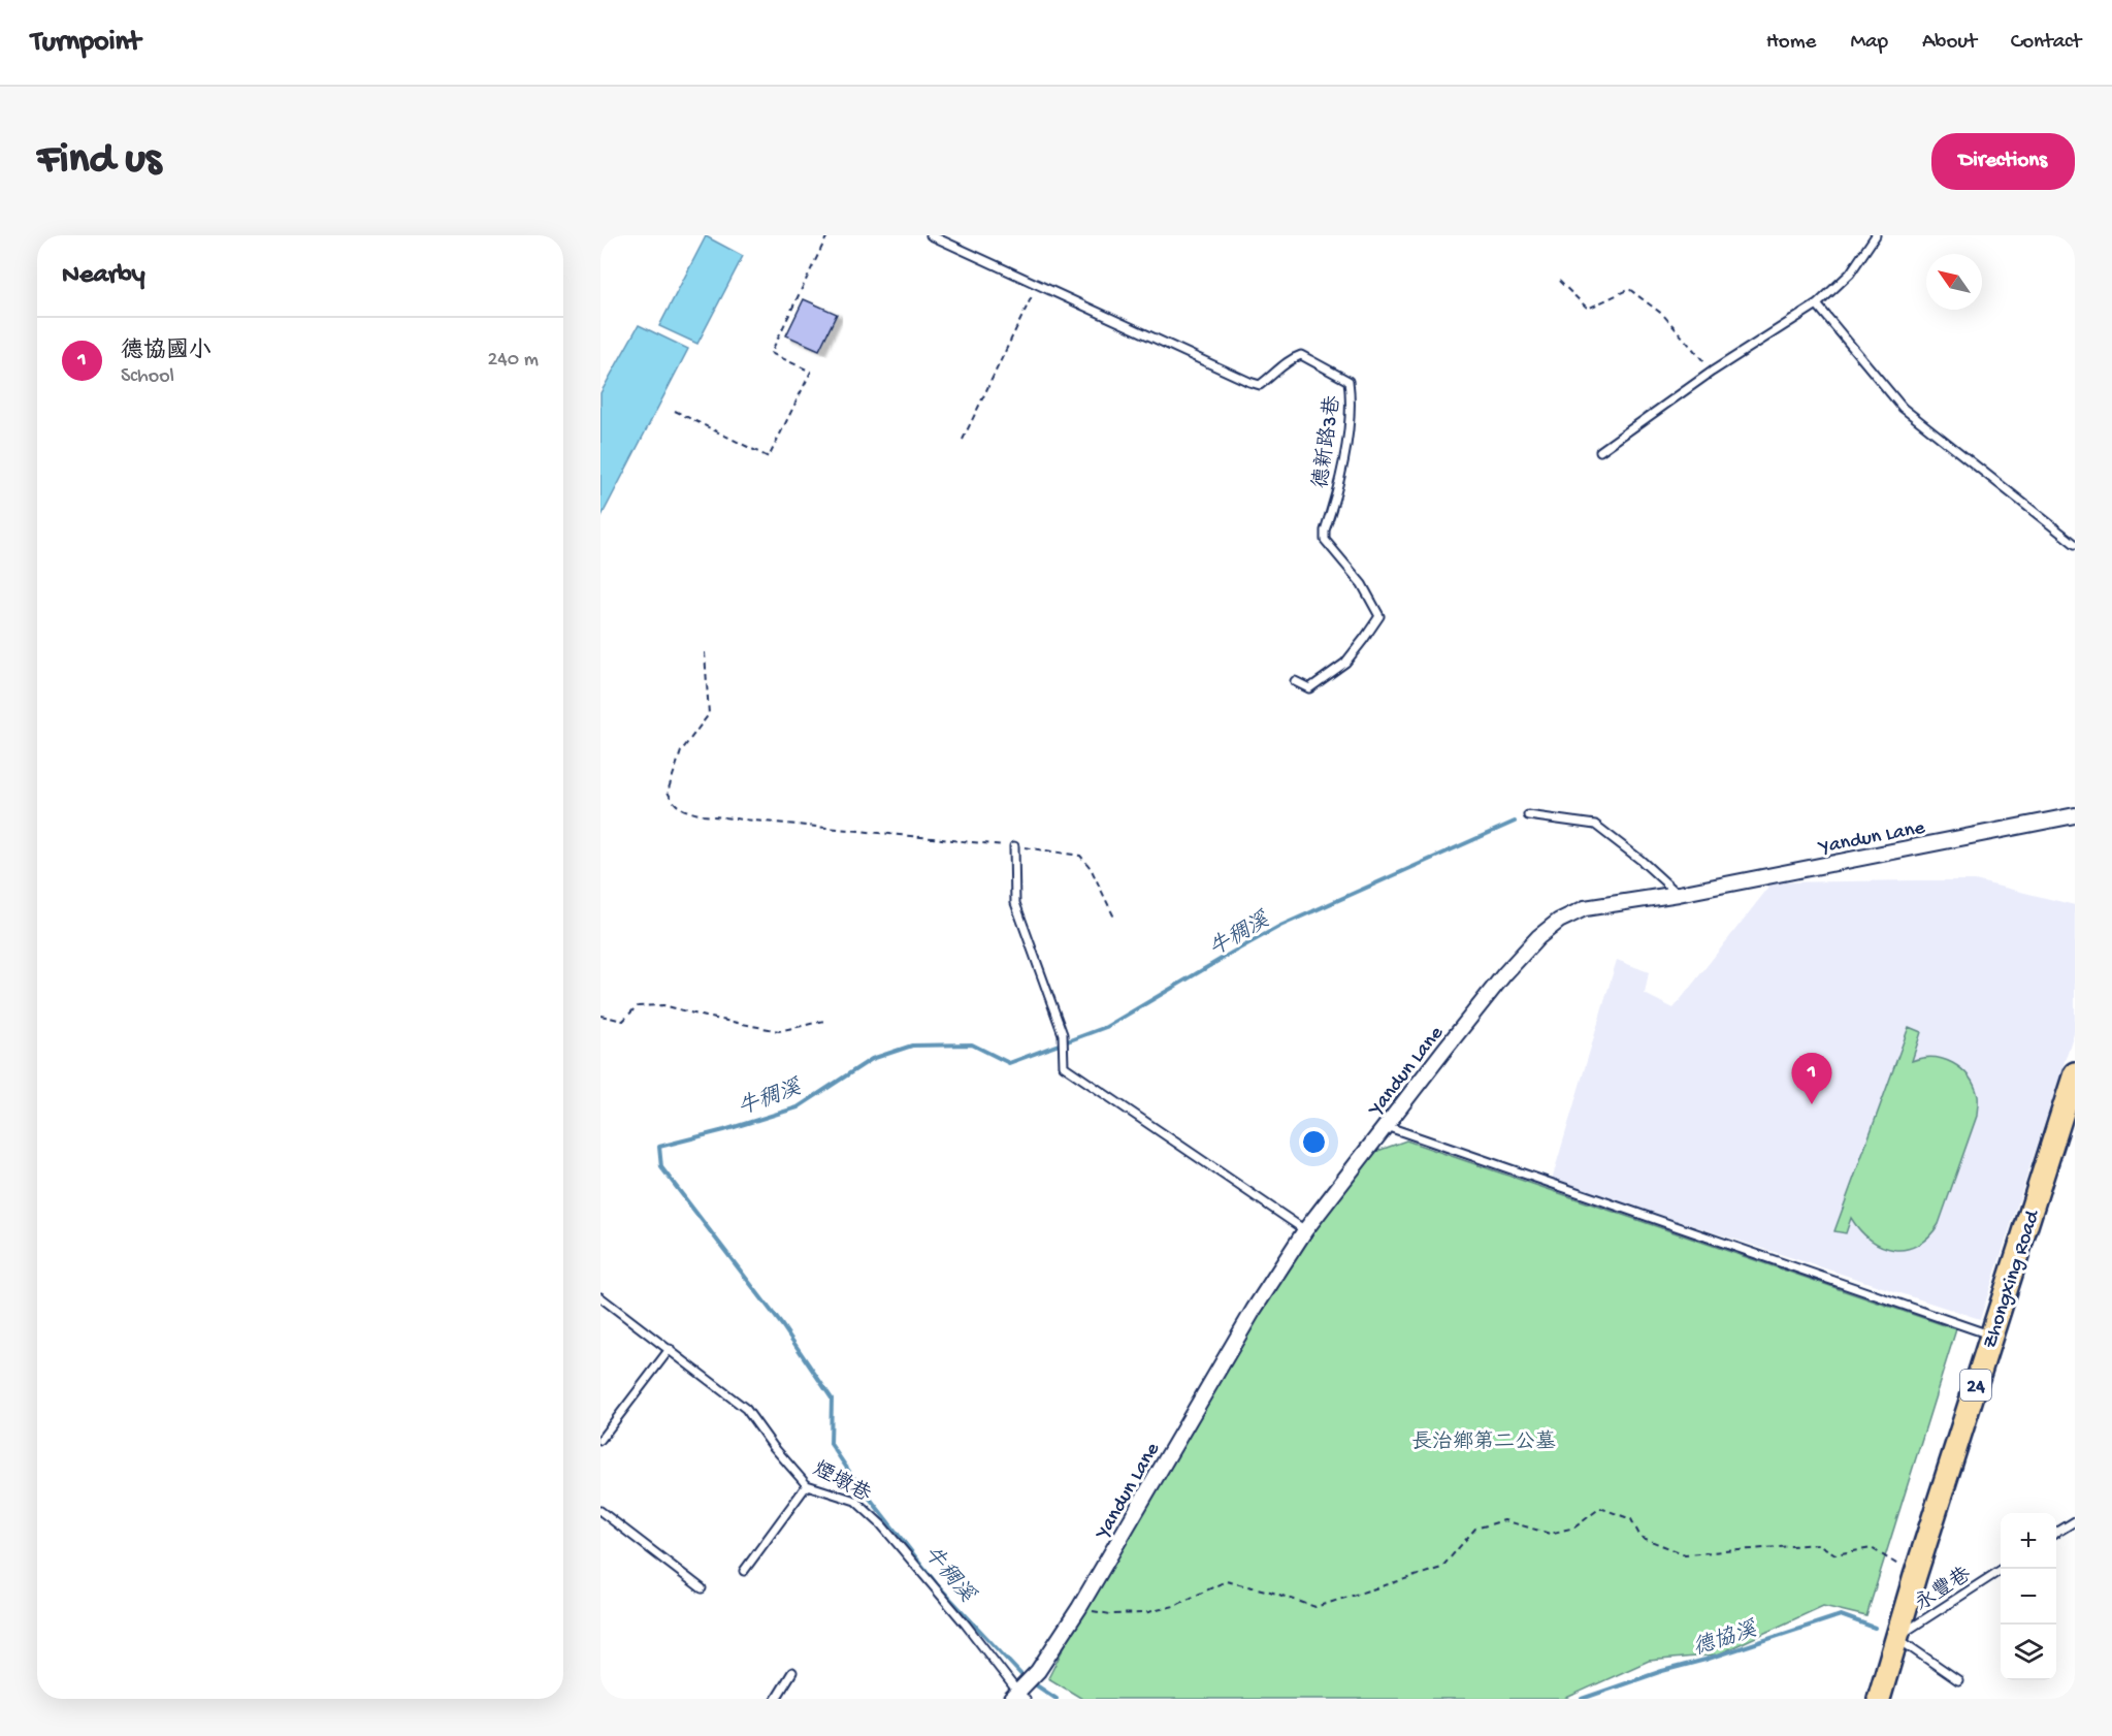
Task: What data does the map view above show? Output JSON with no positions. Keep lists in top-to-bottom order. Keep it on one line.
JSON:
{"streets":{"main road":["Zhongxing Road","24"],"street":["Yandun Lane"],"lane":["德新路3巷","煙墩巷","永豐巷"]},"crossings":[["Yandun Lane","煙墩巷"],["Zhongxing Road","永豐巷"]],"water":["牛稠溪","德協溪"],"parks":["長治鄉第二公墓"],"north":"top left","page":{"header":"Turnpoint","nav":["Home","Map","About","Contact"],"buttons":"Directions","title":"Find us","heading":"Nearby","list":[{"mark":"1","name":"德協國小","note":"School","value":"240 m"}],"pins":"1","map_buttons":["+","−"]}}
